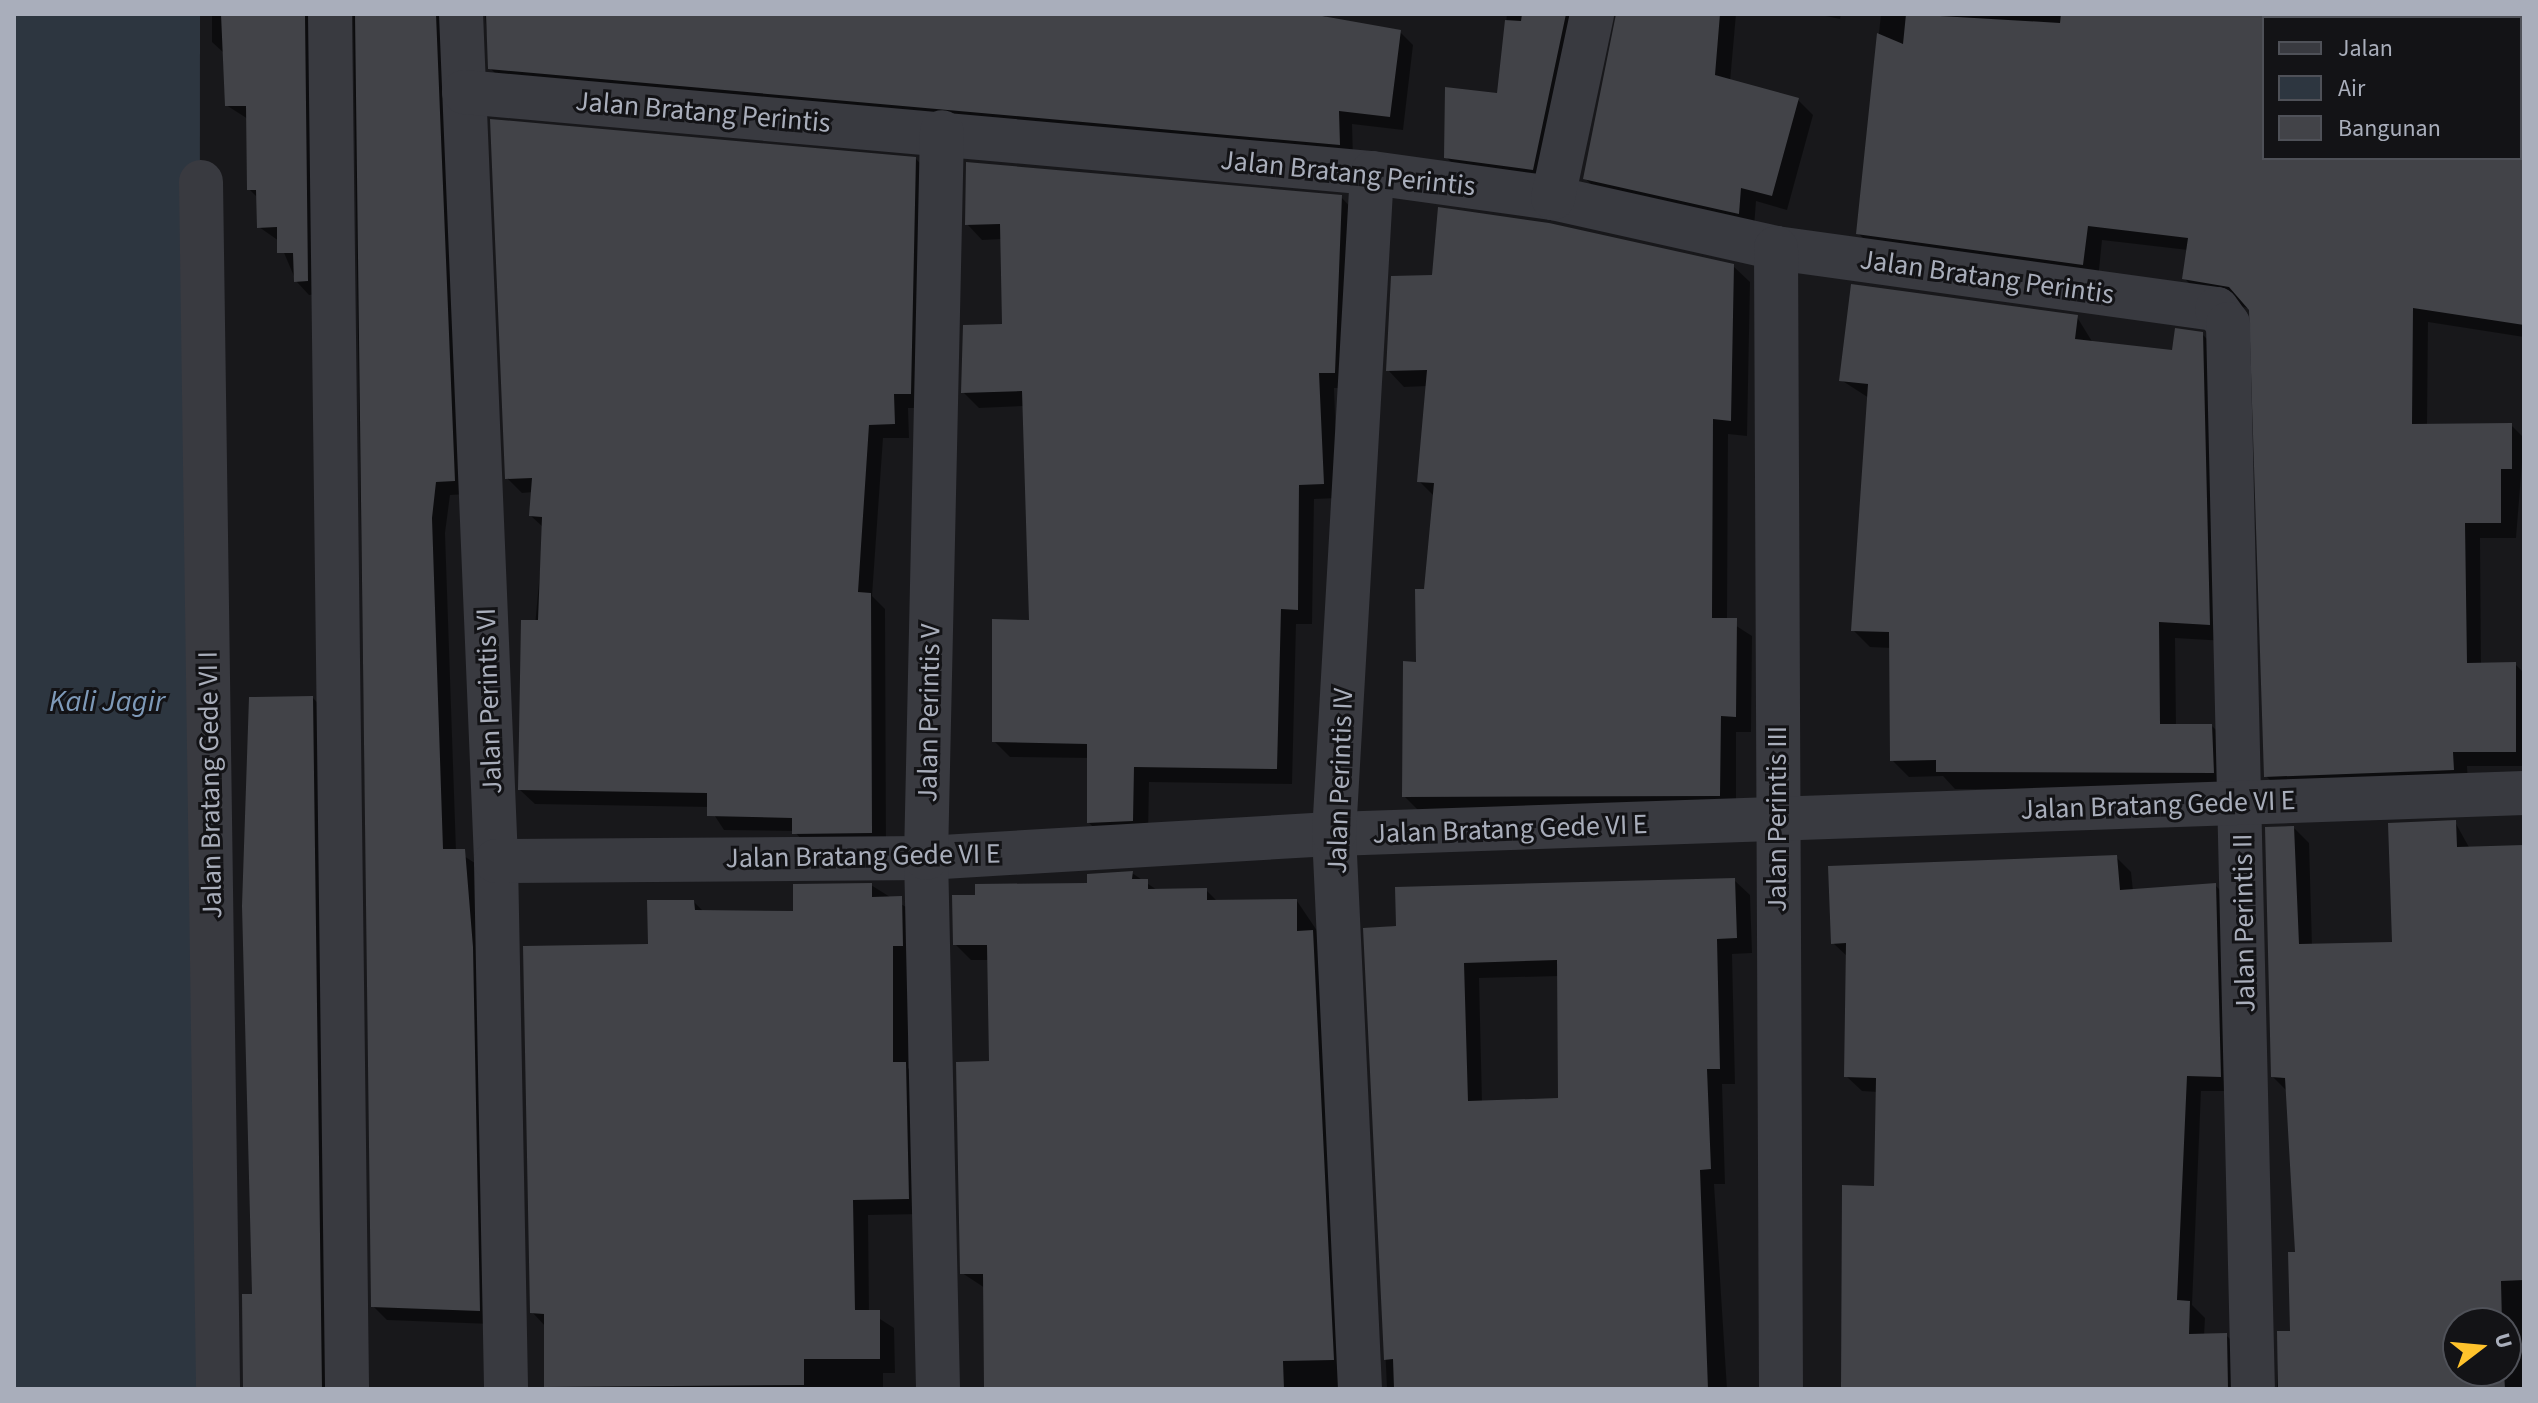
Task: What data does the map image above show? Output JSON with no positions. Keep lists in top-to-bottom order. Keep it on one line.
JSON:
{"streets":{"street":["Jalan Bratang Perintis","Jalan Perintis VI","Jalan Perintis V","Jalan Perintis IV","Jalan Bratang Gede VI I","Jalan Bratang Gede VI E","Jalan Perintis III","Jalan Perintis II"]},"crossings":[["Jalan Bratang Perintis","Jalan Perintis VI"],["Jalan Bratang Perintis","Jalan Perintis V"],["Jalan Bratang Perintis","Jalan Perintis IV"],["Jalan Bratang Perintis","Jalan Perintis III"],["Jalan Bratang Perintis","Jalan Perintis II"],["Jalan Perintis VI","Jalan Bratang Gede VI E"],["Jalan Perintis V","Jalan Bratang Gede VI E"],["Jalan Perintis IV","Jalan Bratang Gede VI E"],["Jalan Bratang Gede VI E","Jalan Perintis III"],["Jalan Bratang Gede VI E","Jalan Perintis II"]],"water":["Kali Jagir"],"legend":["Jalan","Air","Bangunan"],"north":"right"}
